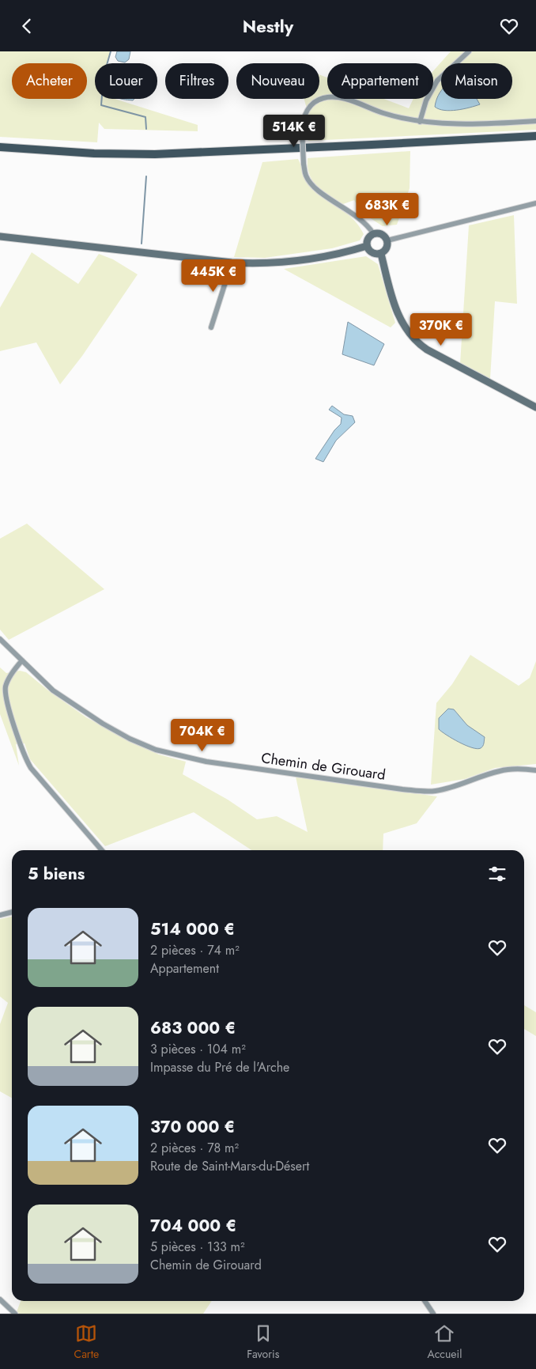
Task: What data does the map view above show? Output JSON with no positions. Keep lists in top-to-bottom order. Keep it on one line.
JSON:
{"streets":{"street":["Chemin de Girouard"]},"page":{"header":"Nestly","chip":["Acheter","Louer","Filtres","Nouveau","Appartement","Maison"],"price":["514K €","683K €","445K €","370K €","704K €"],"heading":"5 biens","list":[{"name":"514 000 €","note":"2 pièces · 74 m² · Appartement"},{"name":"683 000 €","note":"3 pièces · 104 m² · Impasse du Pré de l'Arche"},{"name":"370 000 €","note":"2 pièces · 78 m² · Route de Saint-Mars-du-Désert"},{"name":"704 000 €","note":"5 pièces · 133 m² · Chemin de Girouard"}],"tabs":["Carte","Favoris","Accueil"]}}
